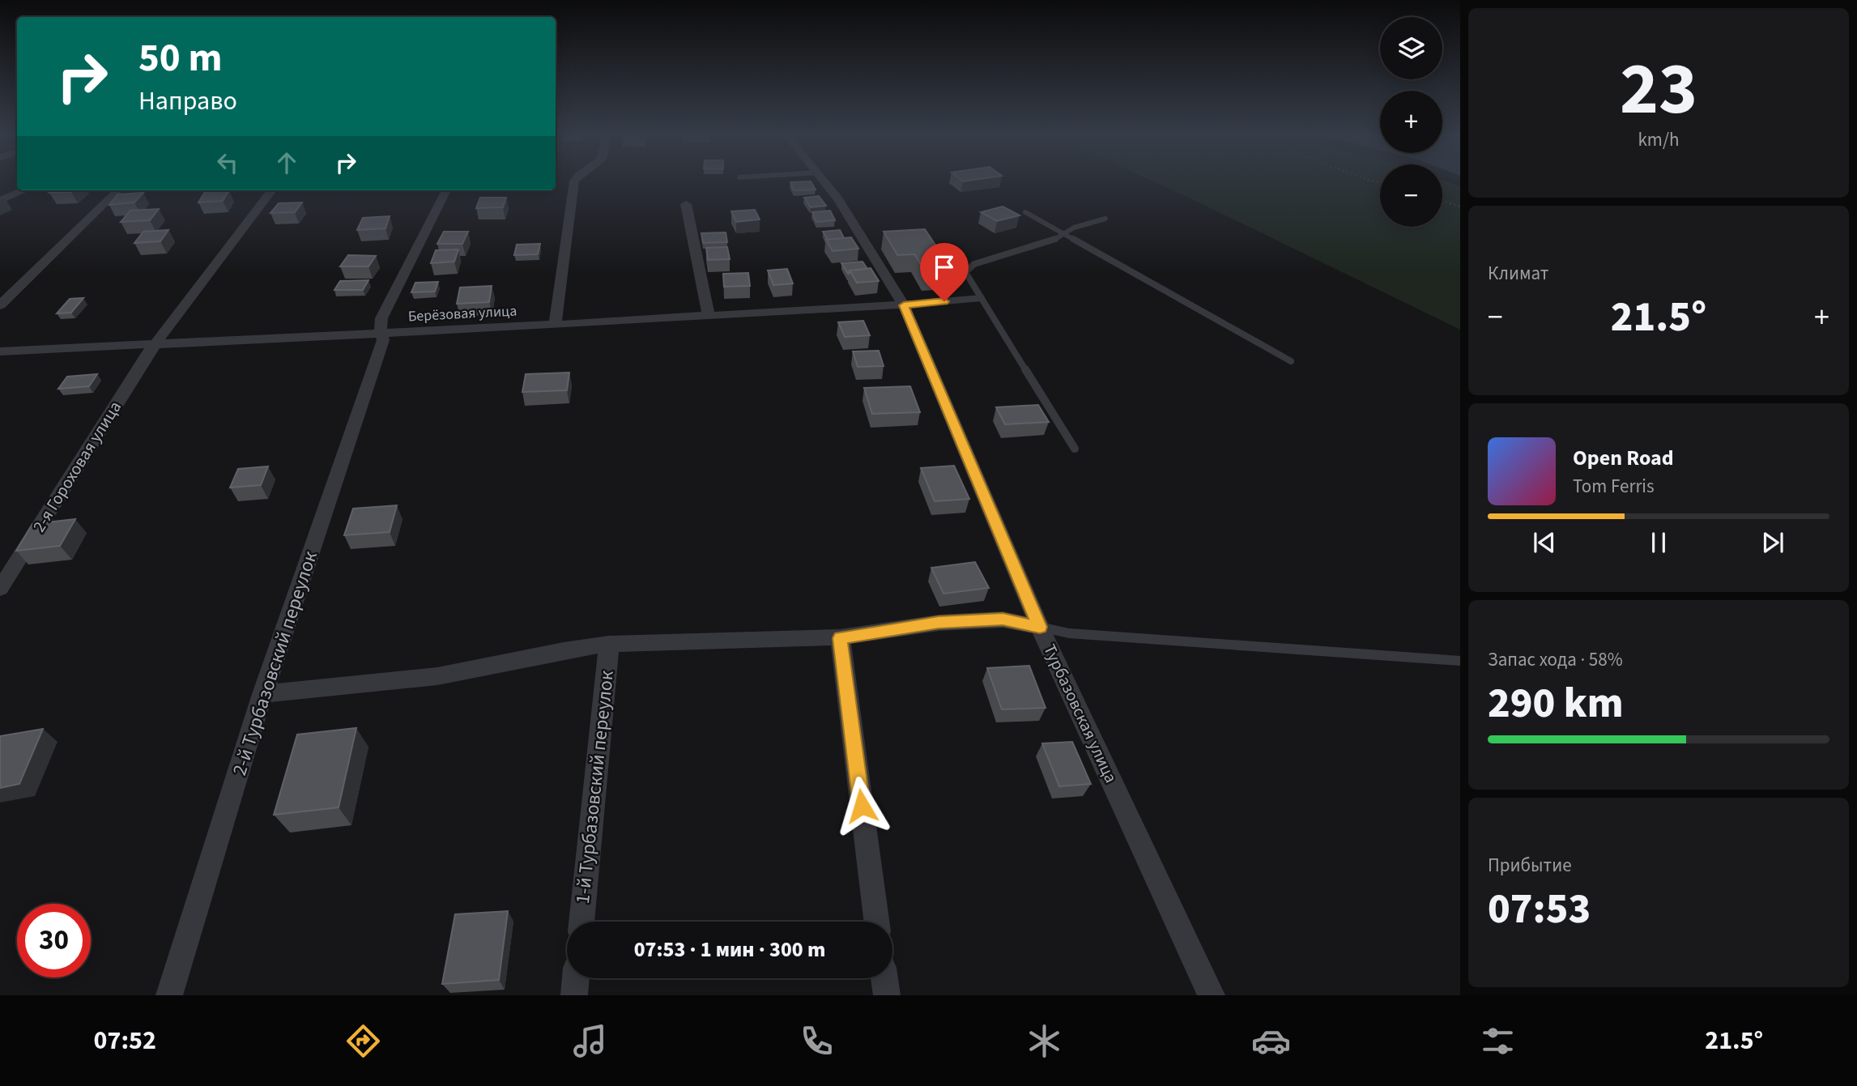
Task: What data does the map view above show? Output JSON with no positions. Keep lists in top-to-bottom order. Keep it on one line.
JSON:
{"streets":{"street":["Берёзовая улица","2-я Гороховая улица","2-й Турбазовский переулок","Турбазовская улица","1-й Турбазовский переулок"]},"crossings":[["Берёзовая улица","2-я Гороховая улица"],["Берёзовая улица","2-й Турбазовский переулок"],["Берёзовая улица","Турбазовская улица"]],"page":{"tile":[["23","km/h"],"Климат",["Запас хода · 58%","290 km"],["Прибытие","07:53"]],"map_buttons":["+","−"],"turn":["50 m","Направо"],"heat":["−","21.5°","+"],"song":["Open Road","Tom Ferris"],"limit":"30","trip":"07:53 · 1 мин · 300 m","tabs":["07:52","21.5°"]}}
